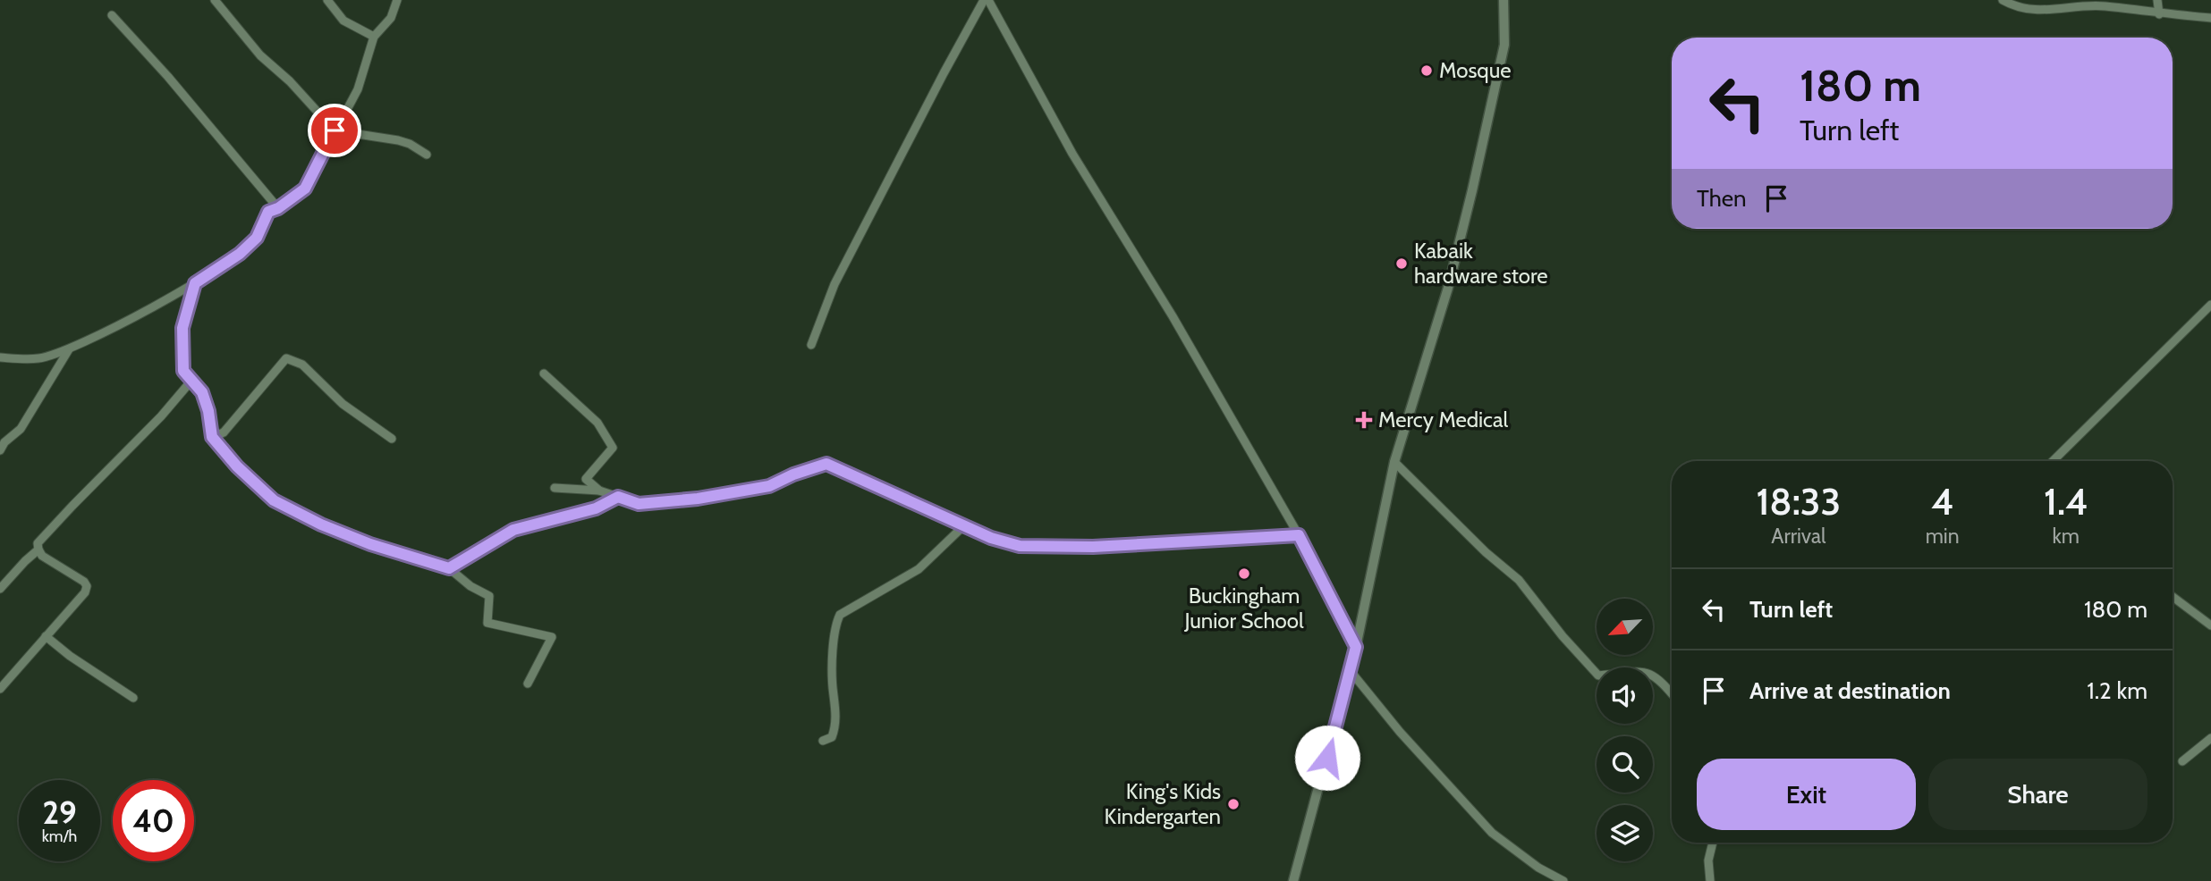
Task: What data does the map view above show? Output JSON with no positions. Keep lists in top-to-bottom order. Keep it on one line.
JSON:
{"places":{"other":["Mosque","Kabaik hardware store","Buckingham Junior School","King's Kids Kindergarten"],"health":["Mercy Medical"]},"north":"bottom left","page":{"turn":["180 m","Turn left"],"then":"Then","eta":["18:33","Arrival","4","min","1.4","km"],"list":[{"name":"Turn left","value":"180 m"},{"name":"Arrive at destination","value":"1.2 km"}],"buttons":["Exit","Share"],"speed":"29 km/h","limit":"40"}}
